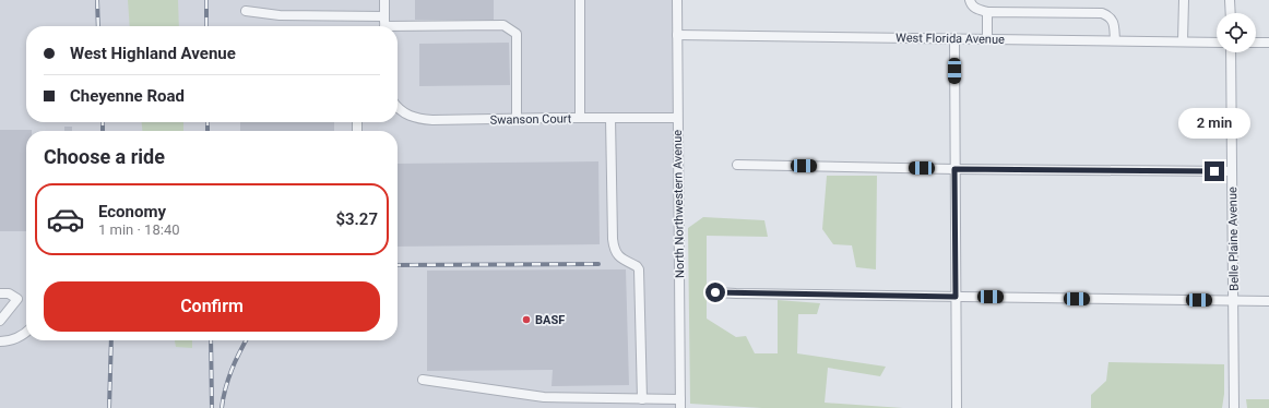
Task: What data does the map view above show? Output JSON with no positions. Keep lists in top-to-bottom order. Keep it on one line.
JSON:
{"streets":{"street":["West Florida Avenue","Swanson Court","North Northwestern Avenue","Belle Plaine Avenue"]},"crossings":[["West Florida Avenue","North Northwestern Avenue"],["Swanson Court","North Northwestern Avenue"]],"places":["BASF"],"page":{"banner":["West Highland Avenue","Cheyenne Road"],"bubble":"2 min","heading":"Choose a ride","list":[{"name":"Economy","note":"1 min · 18:40","value":"$3.27"}],"buttons":"Confirm"}}
